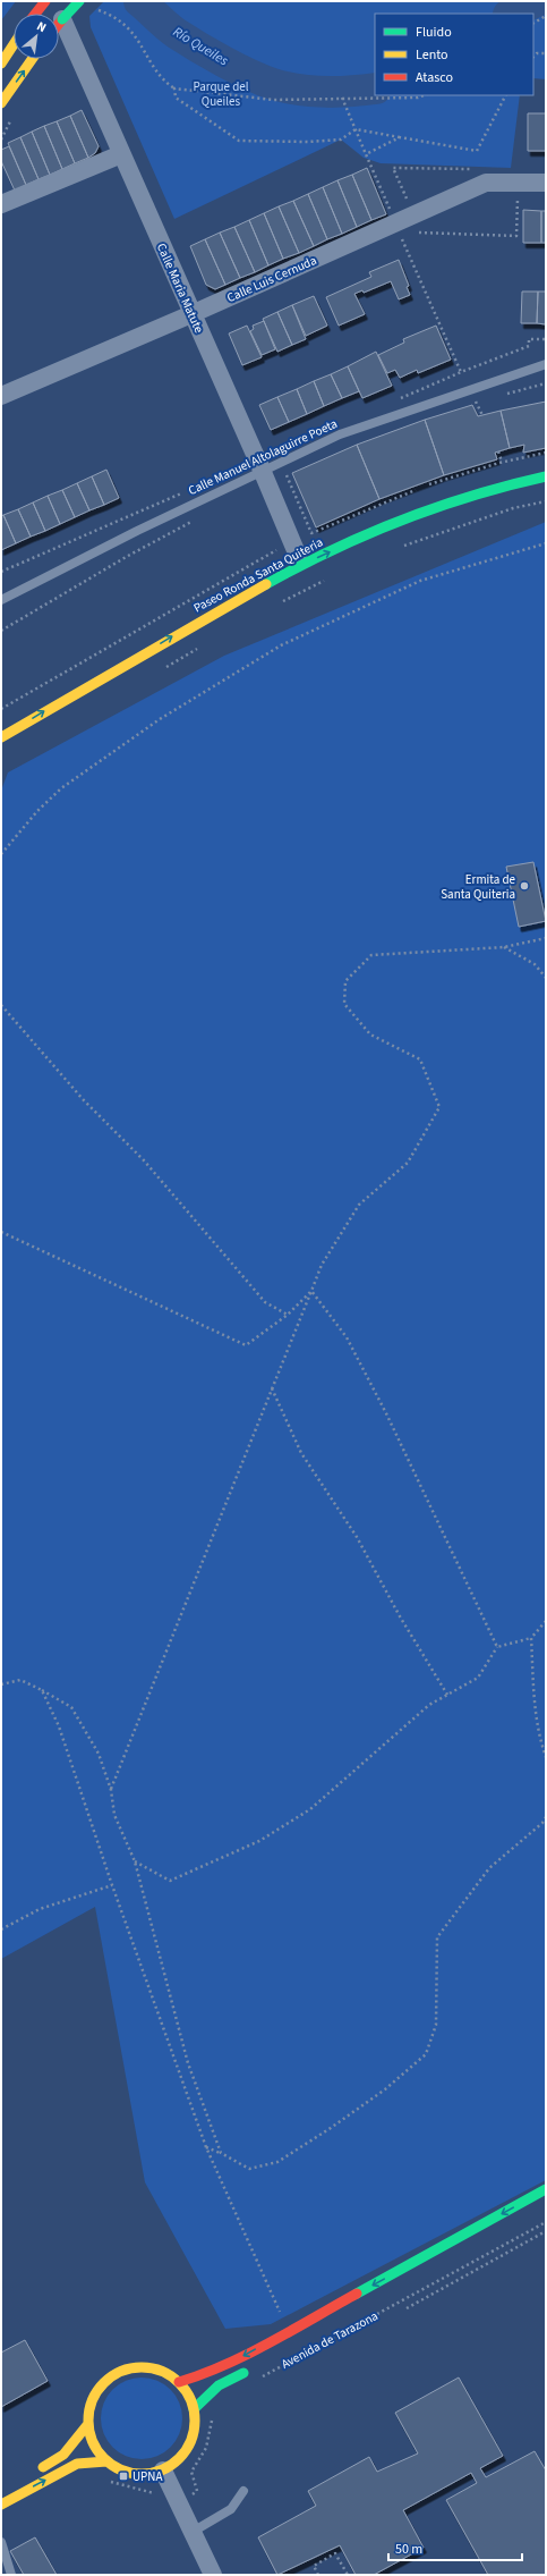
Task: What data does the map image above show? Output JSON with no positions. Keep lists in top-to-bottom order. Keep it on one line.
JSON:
{"streets":{"street":["Calle Luis Cernuda","Calle Maria Matute","Paseo Ronda Santa Quiteria"],"lane":["Calle Manuel Altolaguirre Poeta"],"path":["Avenida de Tarazona"]},"crossings":[["Calle Luis Cernuda","Calle Maria Matute"],["Calle Maria Matute","Calle Manuel Altolaguirre Poeta"],["Calle Maria Matute","Paseo Ronda Santa Quiteria"]],"water":["Río Queiles"],"parks":["Parque del Queiles"],"places":{"other":["Ermita de Santa Quiteria"],"transit":["UPNA"]},"legend":["Fluido","Lento","Atasco"],"scale_bar":"50 m","north":"top right"}
